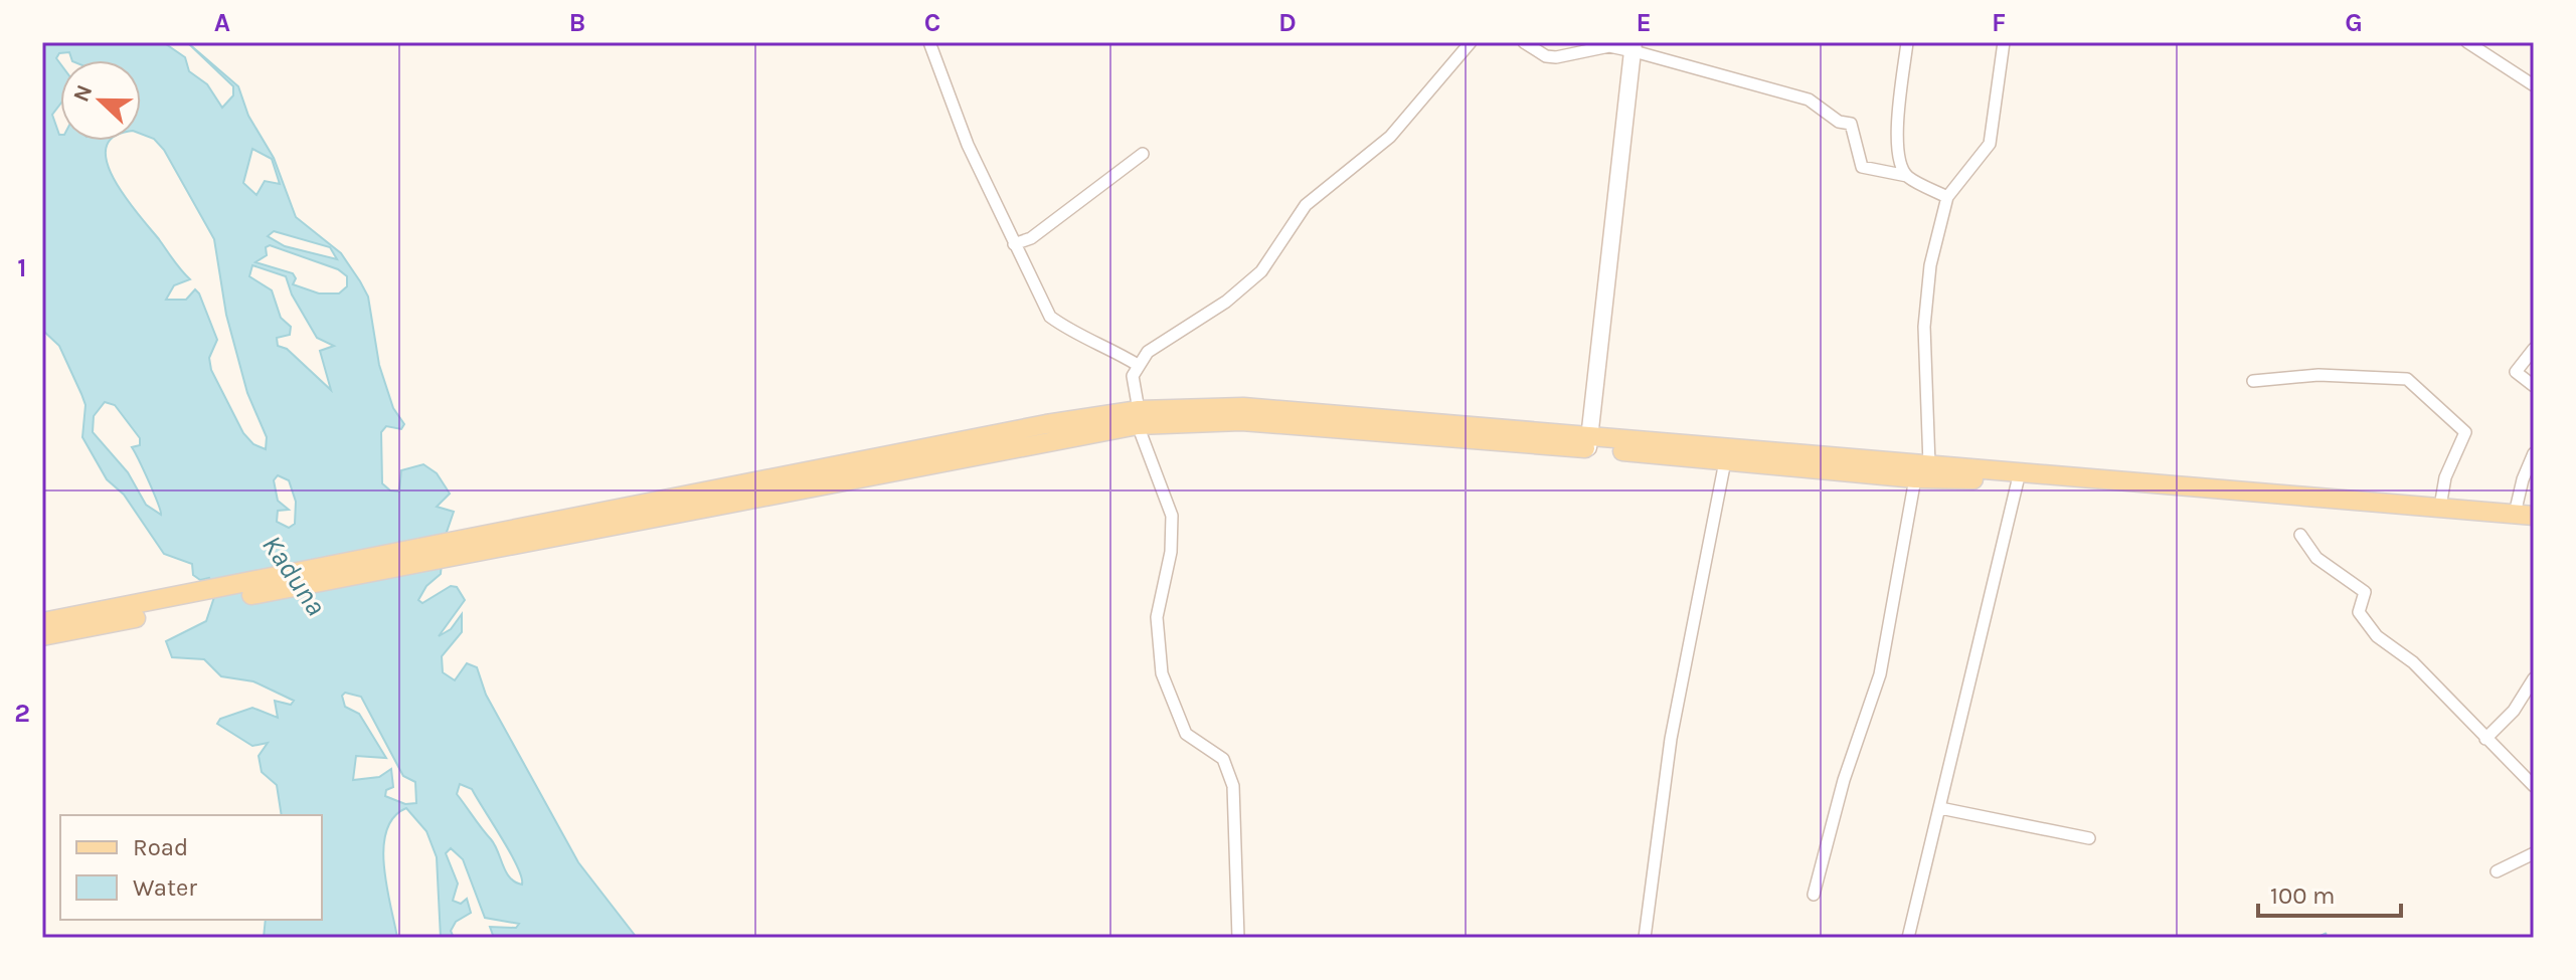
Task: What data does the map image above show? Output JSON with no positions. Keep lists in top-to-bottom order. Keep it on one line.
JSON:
{"water":["Kaduna"],"legend":["Road","Water"],"scale_bar":"100 m","north":"left","grid":{"columns":["A","B","C","D","E","F","G"],"rows":["1","2"]}}
